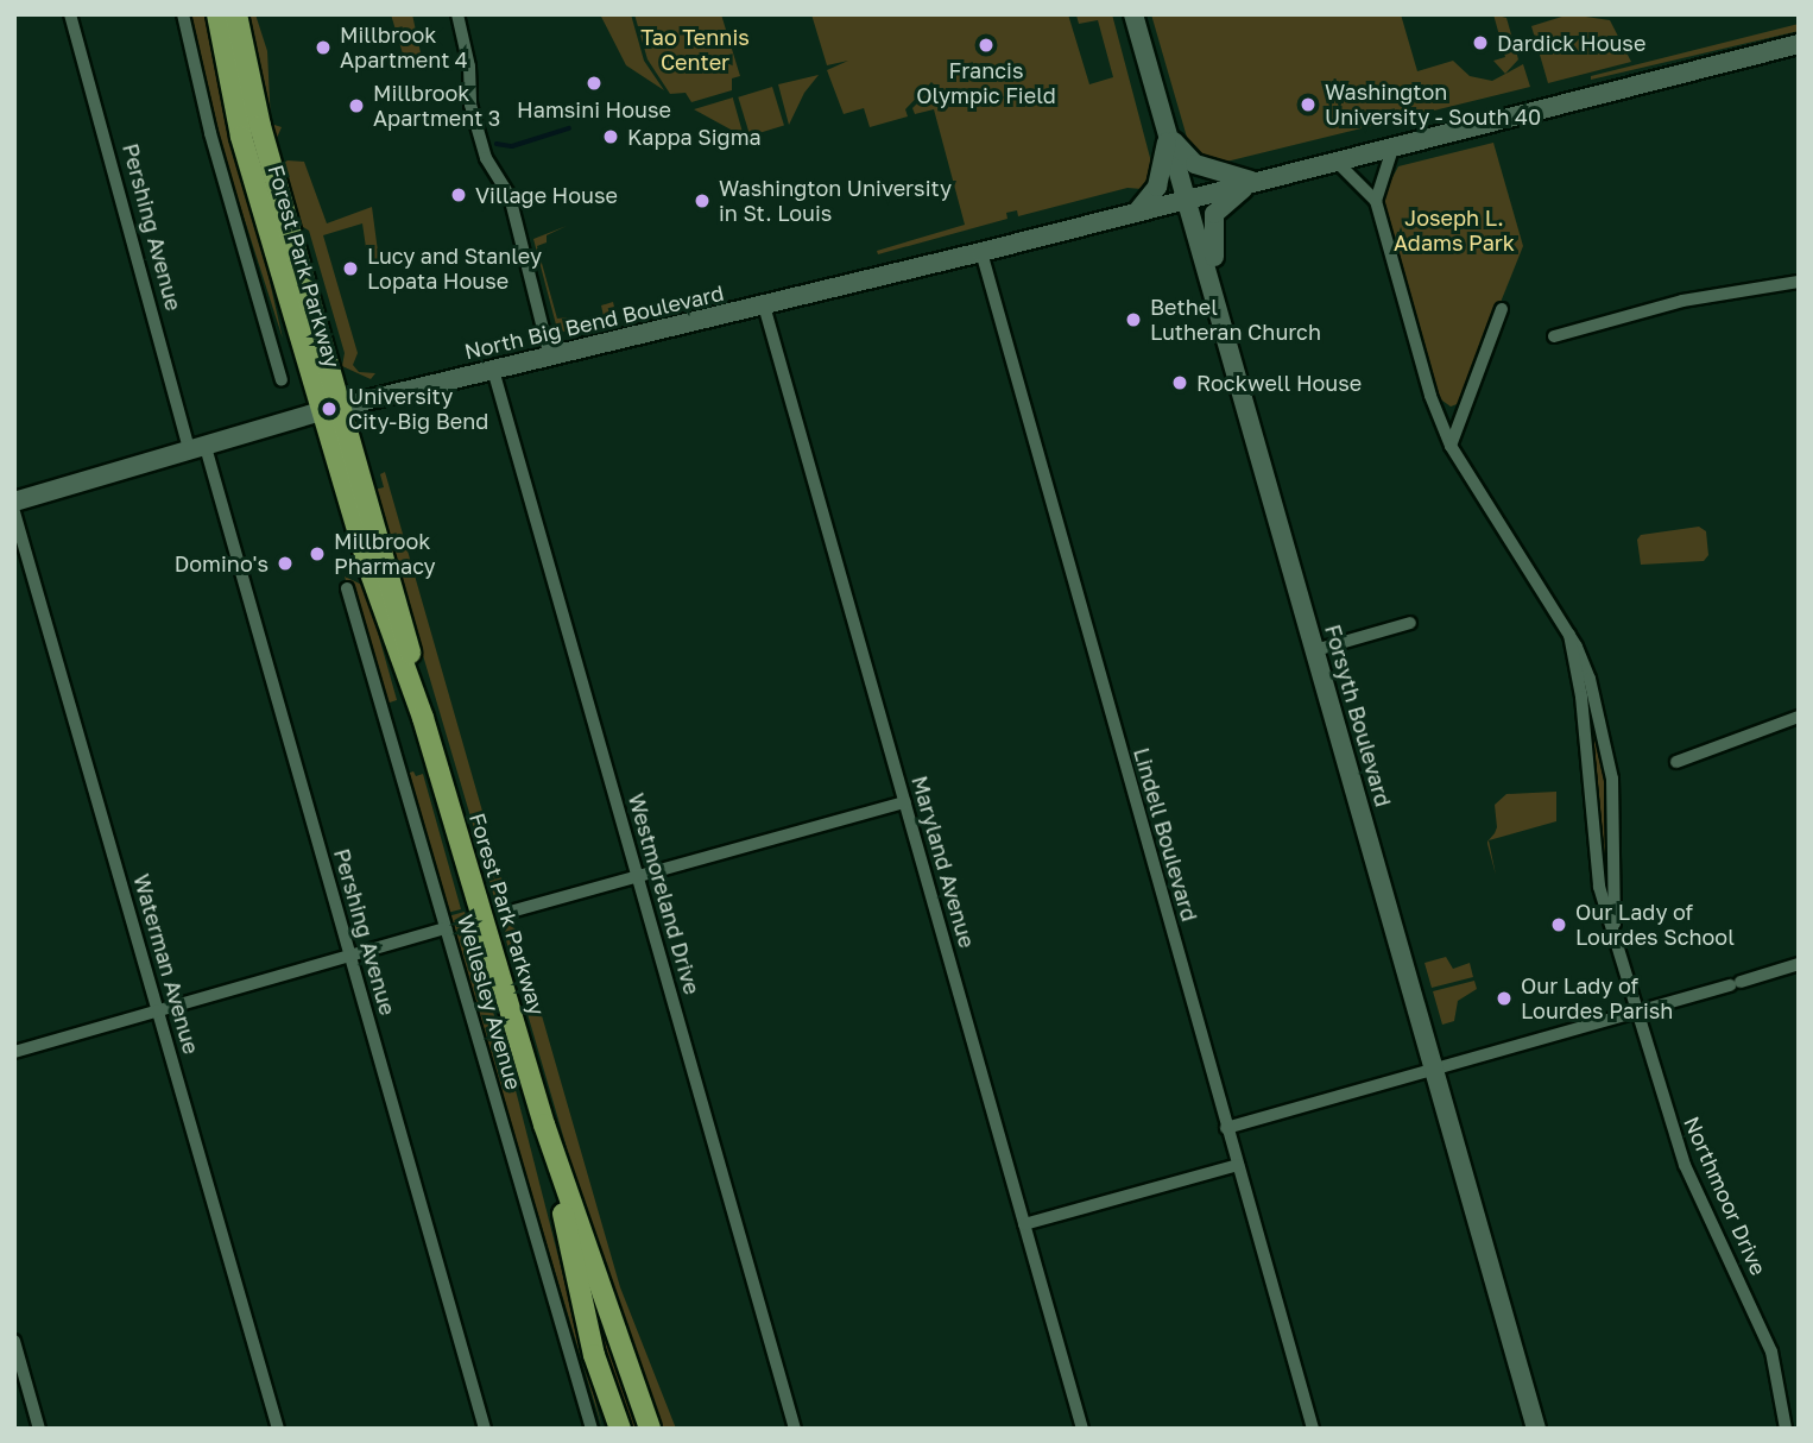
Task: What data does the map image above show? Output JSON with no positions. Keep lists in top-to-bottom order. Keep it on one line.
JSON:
{"streets":{"main road":["Forest Park Parkway","North Big Bend Boulevard","Forsyth Boulevard"],"street":["Pershing Avenue","Lindell Boulevard","Maryland Avenue","Westmoreland Drive","Waterman Avenue","Wellesley Avenue","Northmoor Drive"]},"crossings":[["Pershing Avenue","North Big Bend Boulevard"],["Forest Park Parkway","North Big Bend Boulevard"],["North Big Bend Boulevard","Forsyth Boulevard"],["North Big Bend Boulevard","Lindell Boulevard"],["North Big Bend Boulevard","Maryland Avenue"],["North Big Bend Boulevard","Westmoreland Drive"],["North Big Bend Boulevard","Northmoor Drive"]],"parks":["Tao Tennis Center","Joseph L. Adams Park"],"places":["Dardick House","Francis Olympic Field","Millbrook Apartment 4","Hamsini House","Washington University - South 40","Millbrook Apartment 3","Kappa Sigma","Village House","Washington University in St. Louis","Lucy and Stanley Lopata House","Bethel Lutheran Church","Rockwell House","University City-Big Bend","Millbrook Pharmacy","Domino's","Our Lady of Lourdes School","Our Lady of Lourdes Parish"]}
